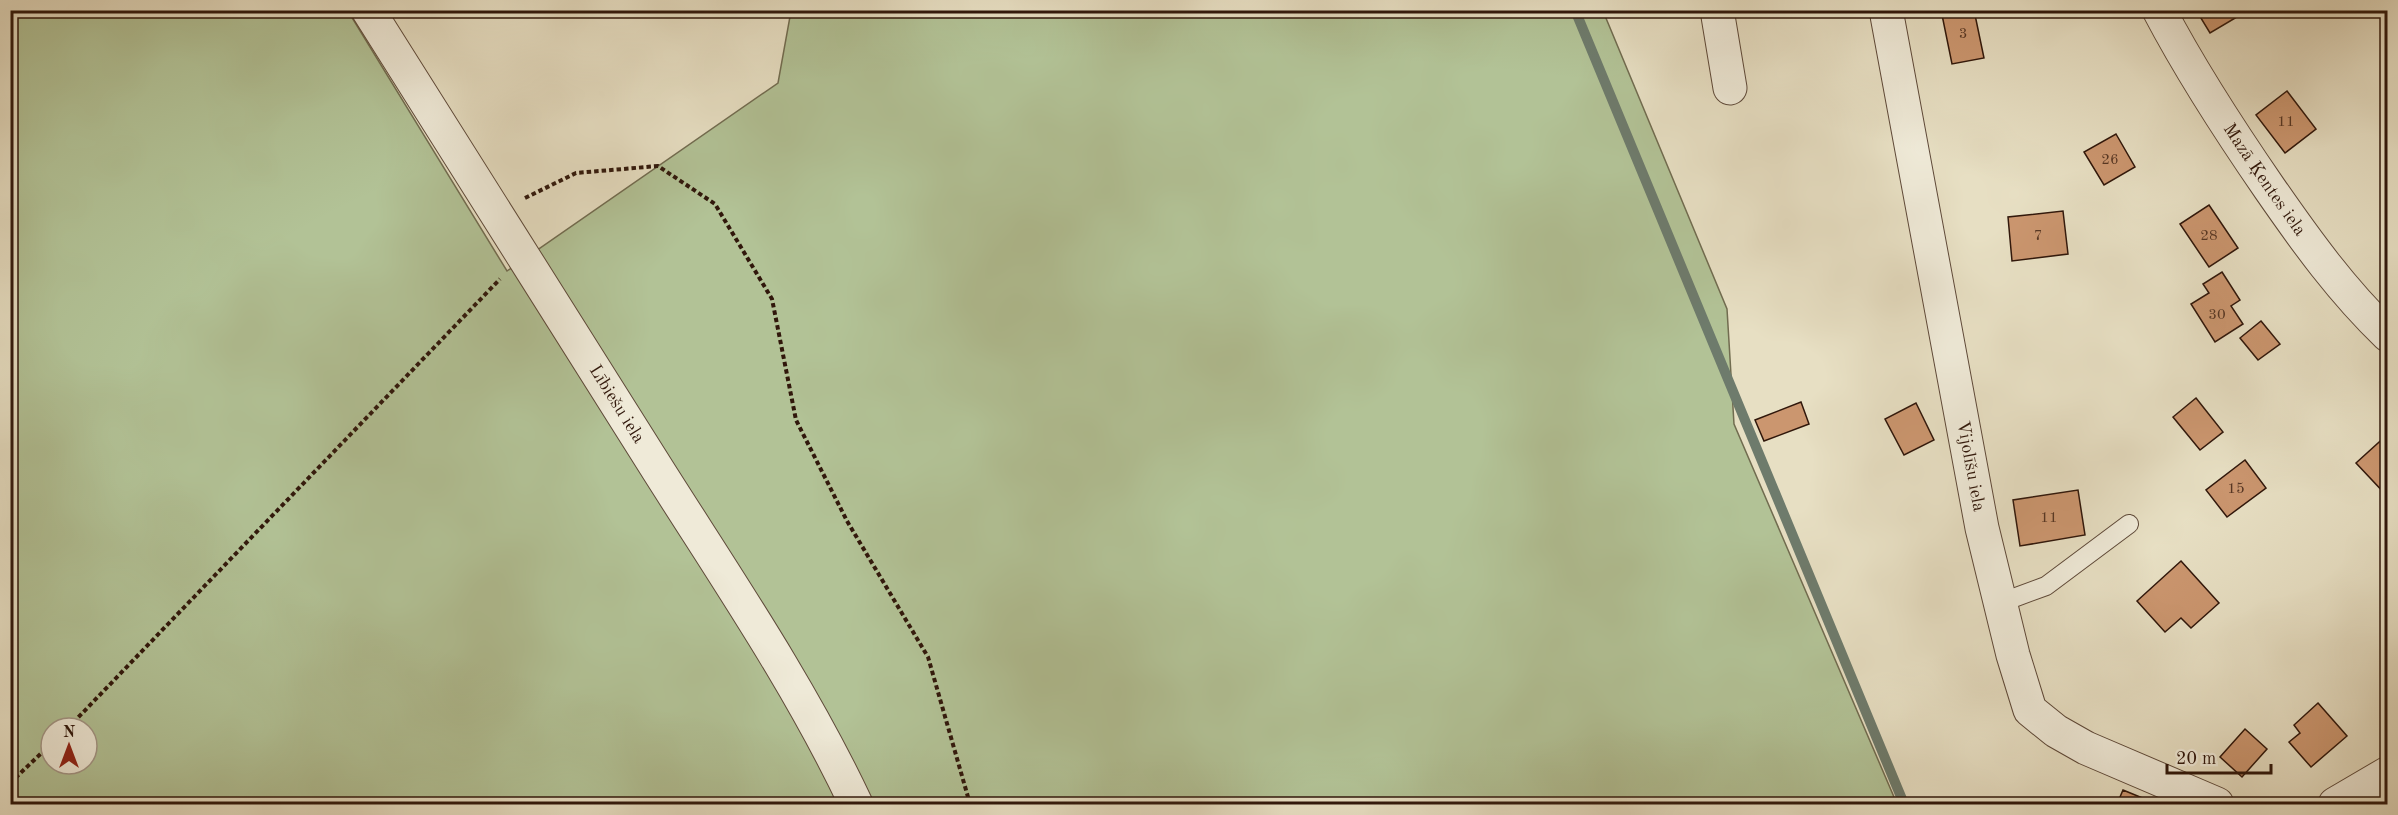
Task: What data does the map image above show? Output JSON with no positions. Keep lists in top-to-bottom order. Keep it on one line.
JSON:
{"streets":{"street":["Mazā Ķentes iela","Lībiešu iela","Vijolīšu iela"]},"house_numbers":["3","11","26","7","28","30","15","11"],"scale_bar":"20 m","north":"top"}
